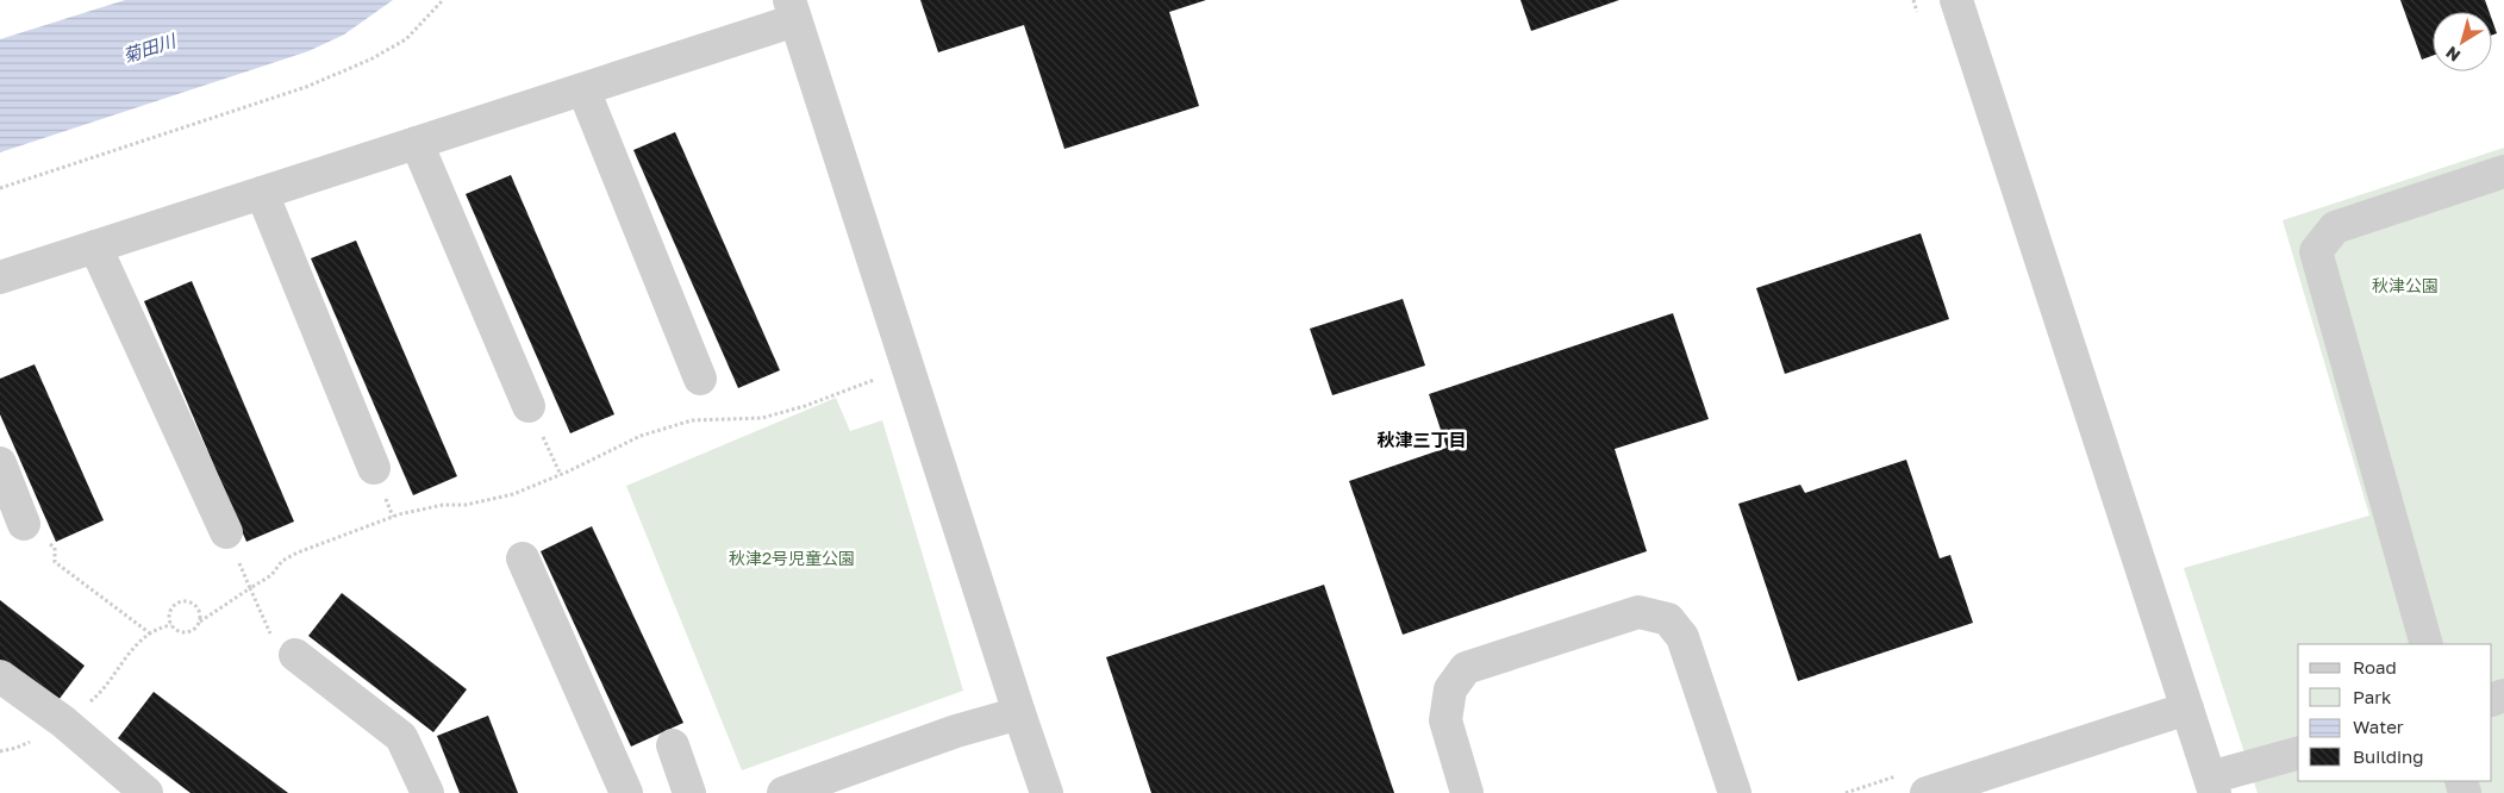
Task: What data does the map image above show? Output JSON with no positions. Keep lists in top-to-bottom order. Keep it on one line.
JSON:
{"districts":["秋津三丁目"],"water":["菊田川"],"parks":["秋津公園","秋津2号児童公園"],"legend":["Road","Park","Water","Building"],"north":"bottom left"}
